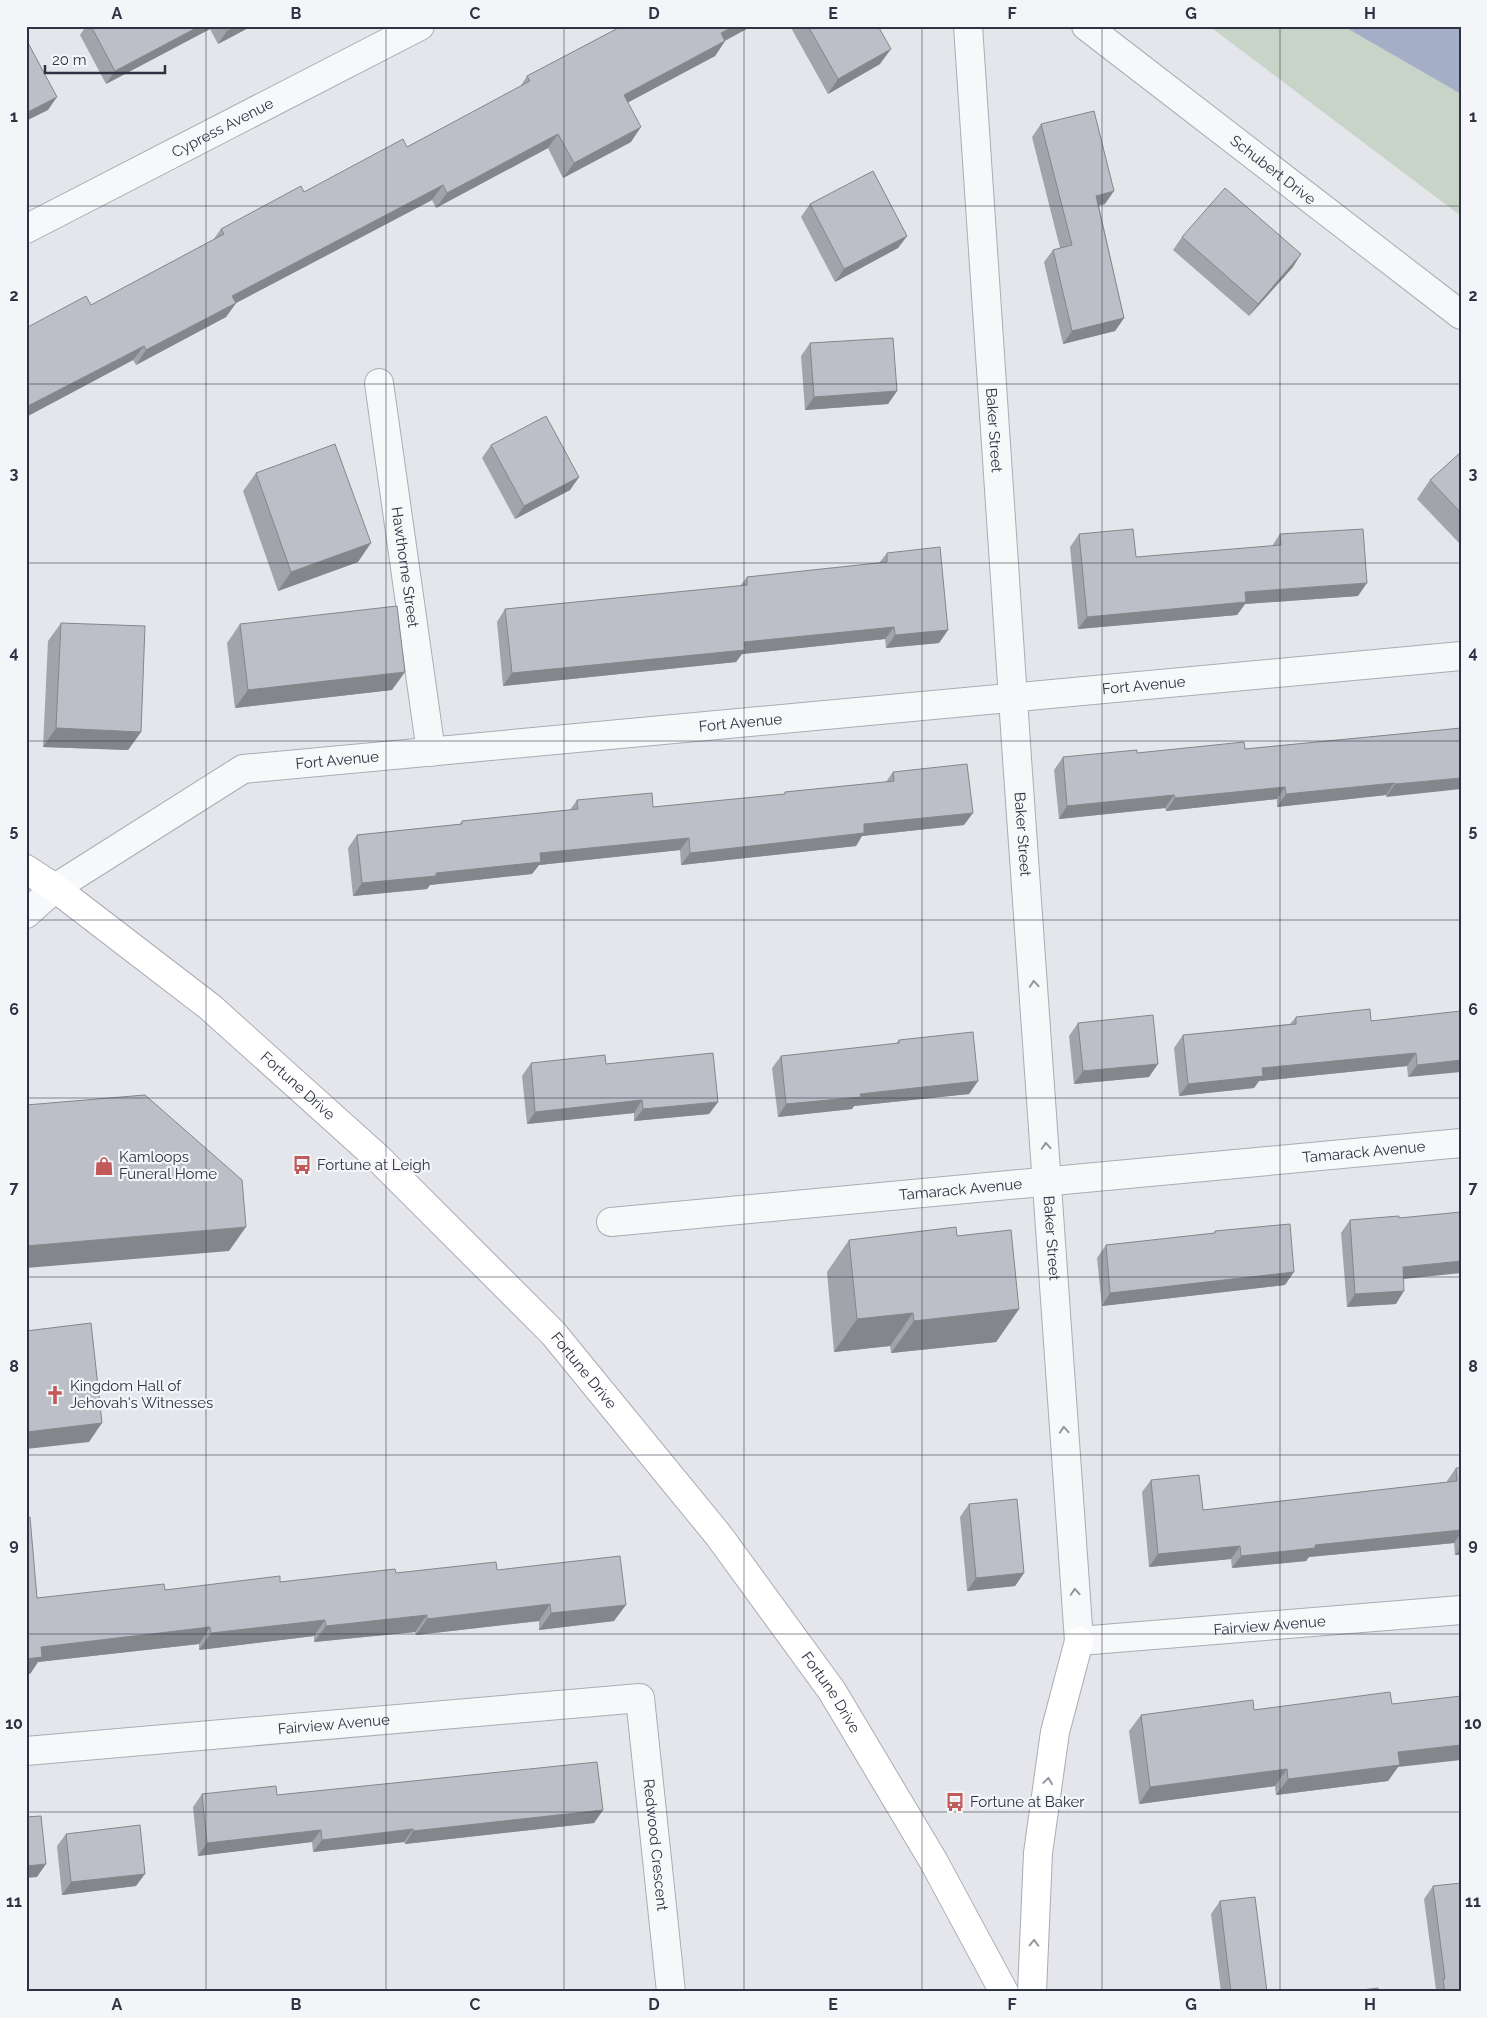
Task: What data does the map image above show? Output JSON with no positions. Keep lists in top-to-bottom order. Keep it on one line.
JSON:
{"streets":{"main road":["Fortune Drive"],"street":["Cypress Avenue","Schubert Drive","Baker Street","Hawthorne Street","Fort Avenue","Tamarack Avenue","Fairview Avenue","Redwood Crescent"]},"crossings":[["Baker Street","Fort Avenue"],["Baker Street","Tamarack Avenue"],["Baker Street","Fairview Avenue"],["Hawthorne Street","Fort Avenue"],["Fort Avenue","Fortune Drive"],["Fairview Avenue","Redwood Crescent"]],"one_way":["Baker Street"],"places":{"bus stop":["Fortune at Leigh","Fortune at Baker"],"shop":["Kamloops Funeral Home"],"church":["Kingdom Hall of Jehovah's Witnesses"]},"scale_bar":"20 m","grid":{"columns":["A","B","C","D","E","F","G","H"],"rows":["1","2","3","4","5","6","7","8","9","10","11"]}}
